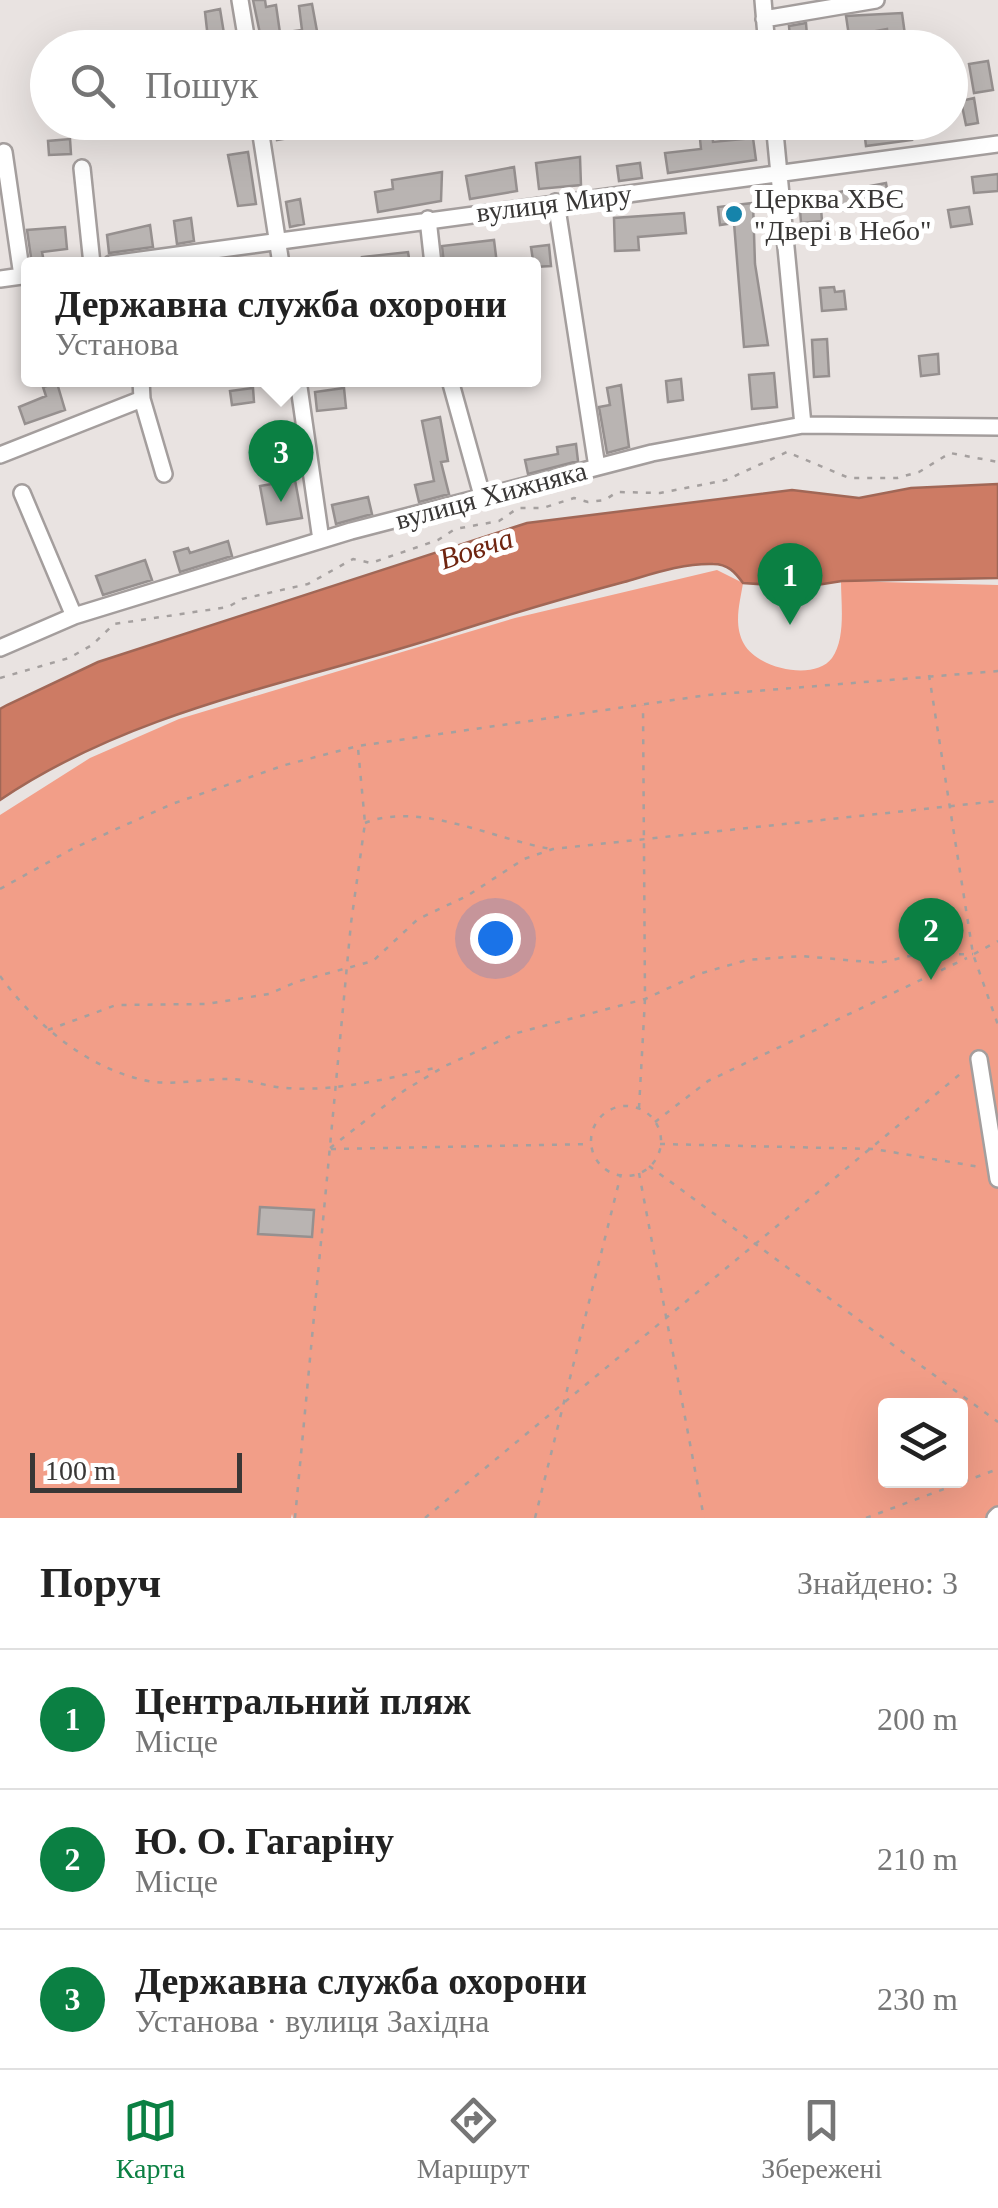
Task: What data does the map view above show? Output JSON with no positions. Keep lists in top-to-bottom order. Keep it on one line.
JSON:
{"streets":{"street":["вулиця Миру","вулиця Хижняка"]},"water":["Вовча"],"places":["Церква ХВЄ \"Двері в Небо\""],"scale_bar":"100 m","page":{"search":"Пошук","popup":["Державна служба охорони","Установа"],"pins":["3","1","2"],"scale":"100 m","heading":["Поруч","Знайдено: 3"],"list":[{"mark":"1","name":"Центральний пляж","note":"Місце","value":"200 m"},{"mark":"2","name":"Ю. О. Гагаріну","note":"Місце","value":"210 m"},{"mark":"3","name":"Державна служба охорони","note":"Установа · вулиця Західна","value":"230 m"}],"nav":["Карта","Маршрут","Збережені"]}}
